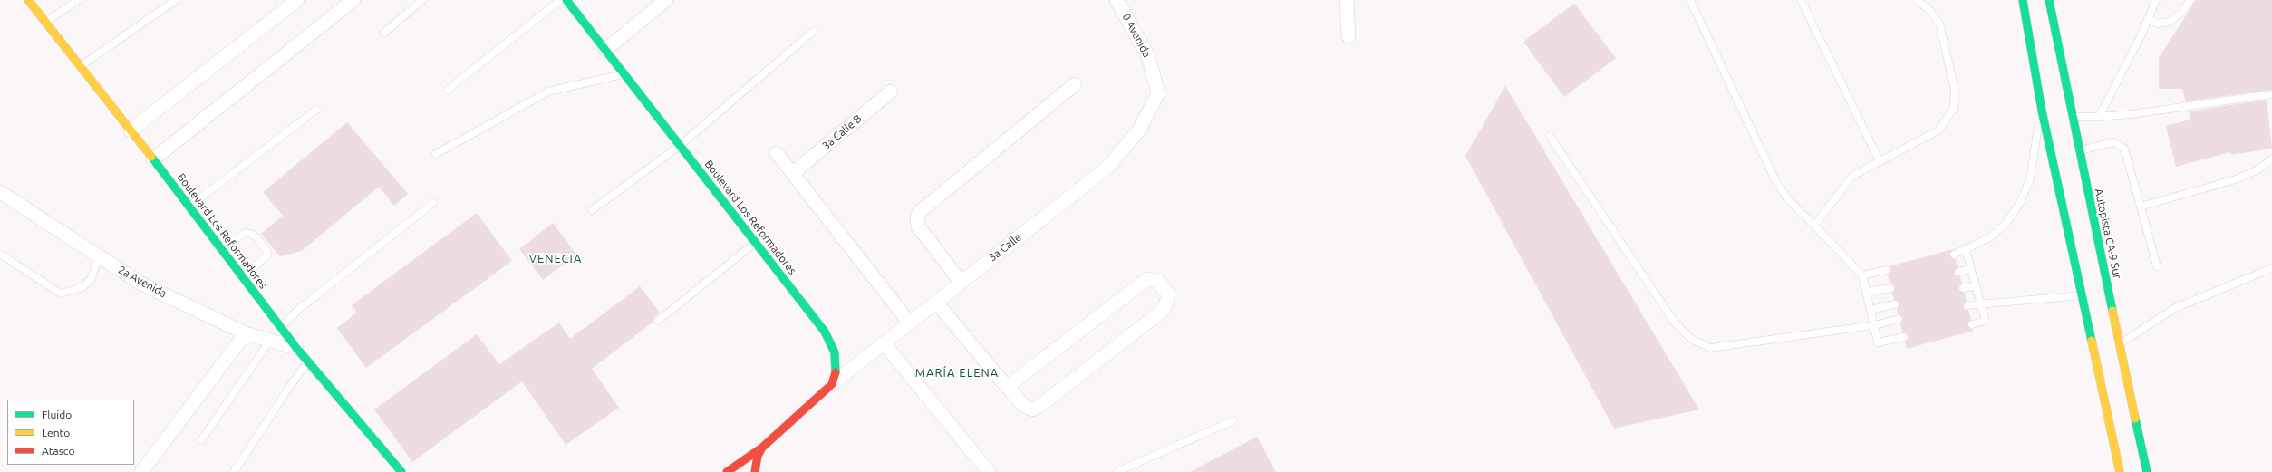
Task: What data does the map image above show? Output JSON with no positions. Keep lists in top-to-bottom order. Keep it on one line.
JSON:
{"streets":{"main road":["Boulevard Los Reformadores","Autopista CA-9 Sur"],"street":["0 Avenida","3a Calle B","3a Calle","2a Avenida"]},"crossings":[["0 Avenida","3a Calle"],["Boulevard Los Reformadores","3a Calle"],["Boulevard Los Reformadores","2a Avenida"]],"districts":["VENECIA","MARÍA ELENA"],"legend":["Fluido","Lento","Atasco"]}
